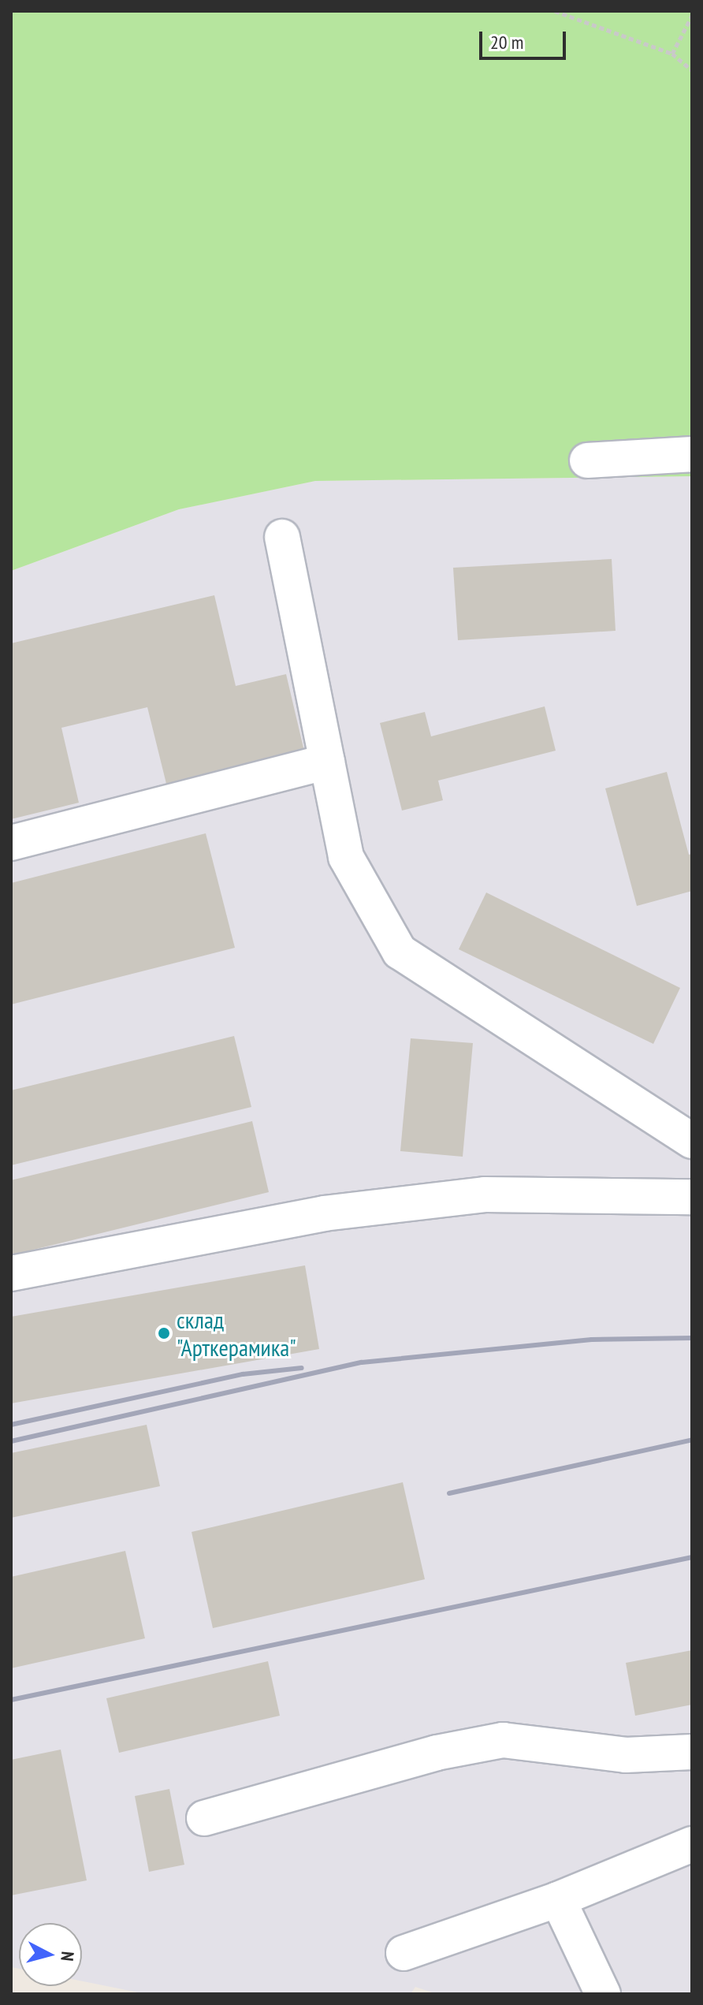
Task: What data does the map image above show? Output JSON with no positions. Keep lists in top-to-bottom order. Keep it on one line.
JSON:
{"places":["склад \"Арткерамика\""],"scale_bar":"20 m","north":"right"}
